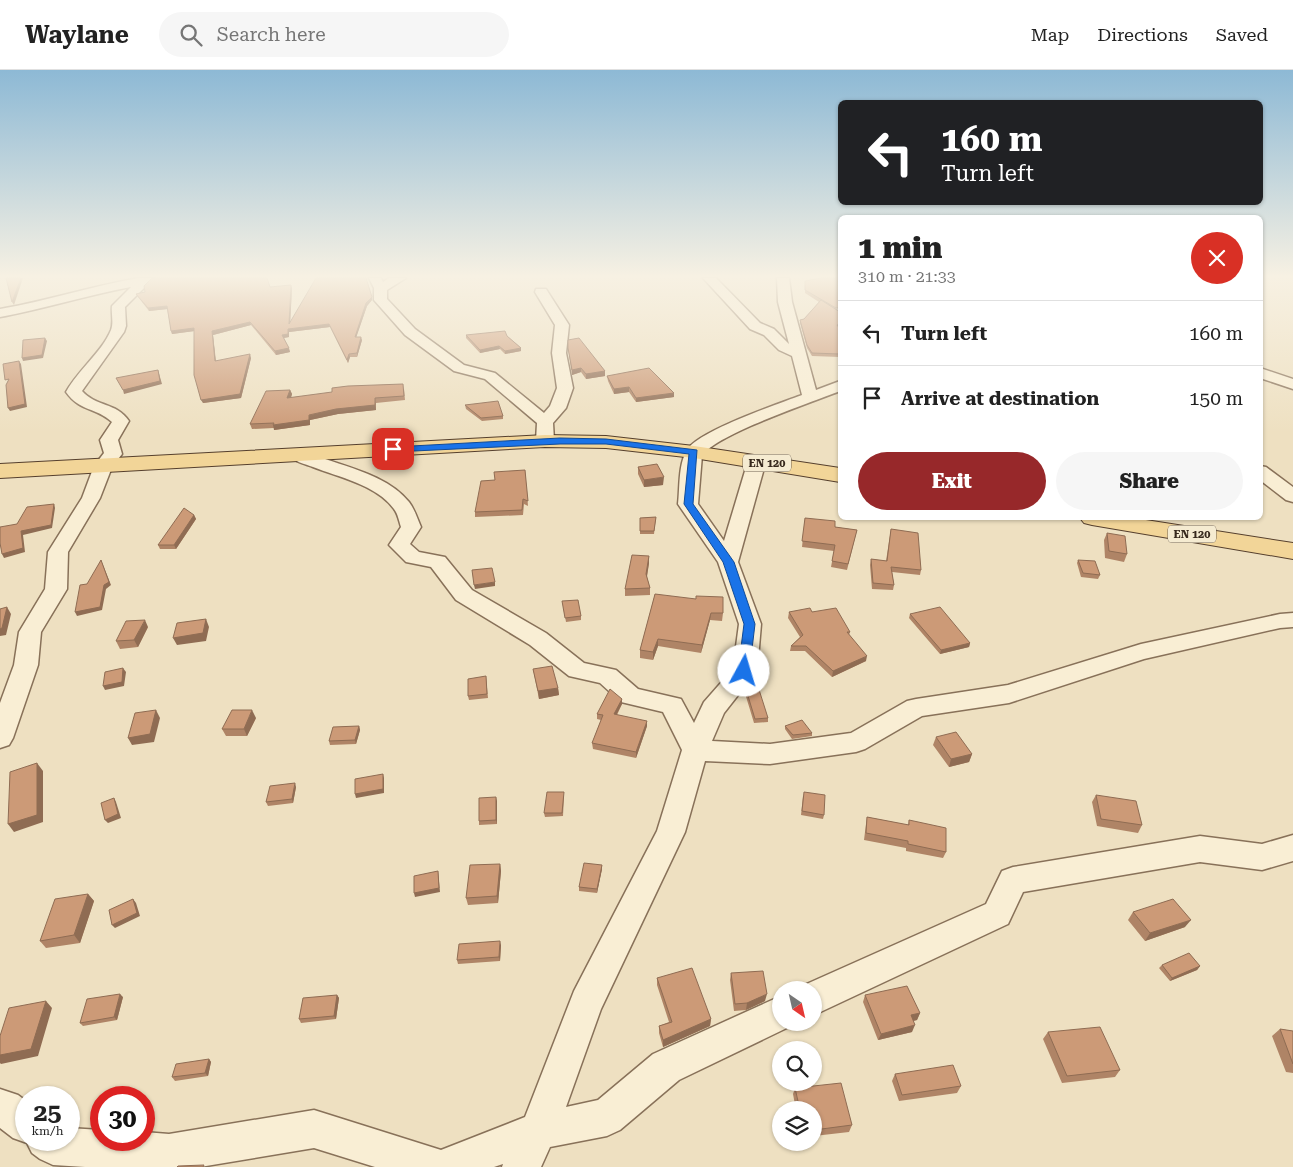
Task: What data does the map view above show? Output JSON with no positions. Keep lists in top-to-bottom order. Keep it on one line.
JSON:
{"streets":{"main road":["EN 120"]},"north":"bottom right","page":{"header":"Waylane","search":"Search here","nav":["Map","Directions","Saved"],"turn":["160 m","Turn left"],"heading":["1 min","310 m · 21:33"],"list":[{"name":"Turn left","value":"160 m"},{"name":"Arrive at destination","value":"150 m"}],"buttons":["Exit","Share"],"speed":"25 km/h","limit":"30"}}
